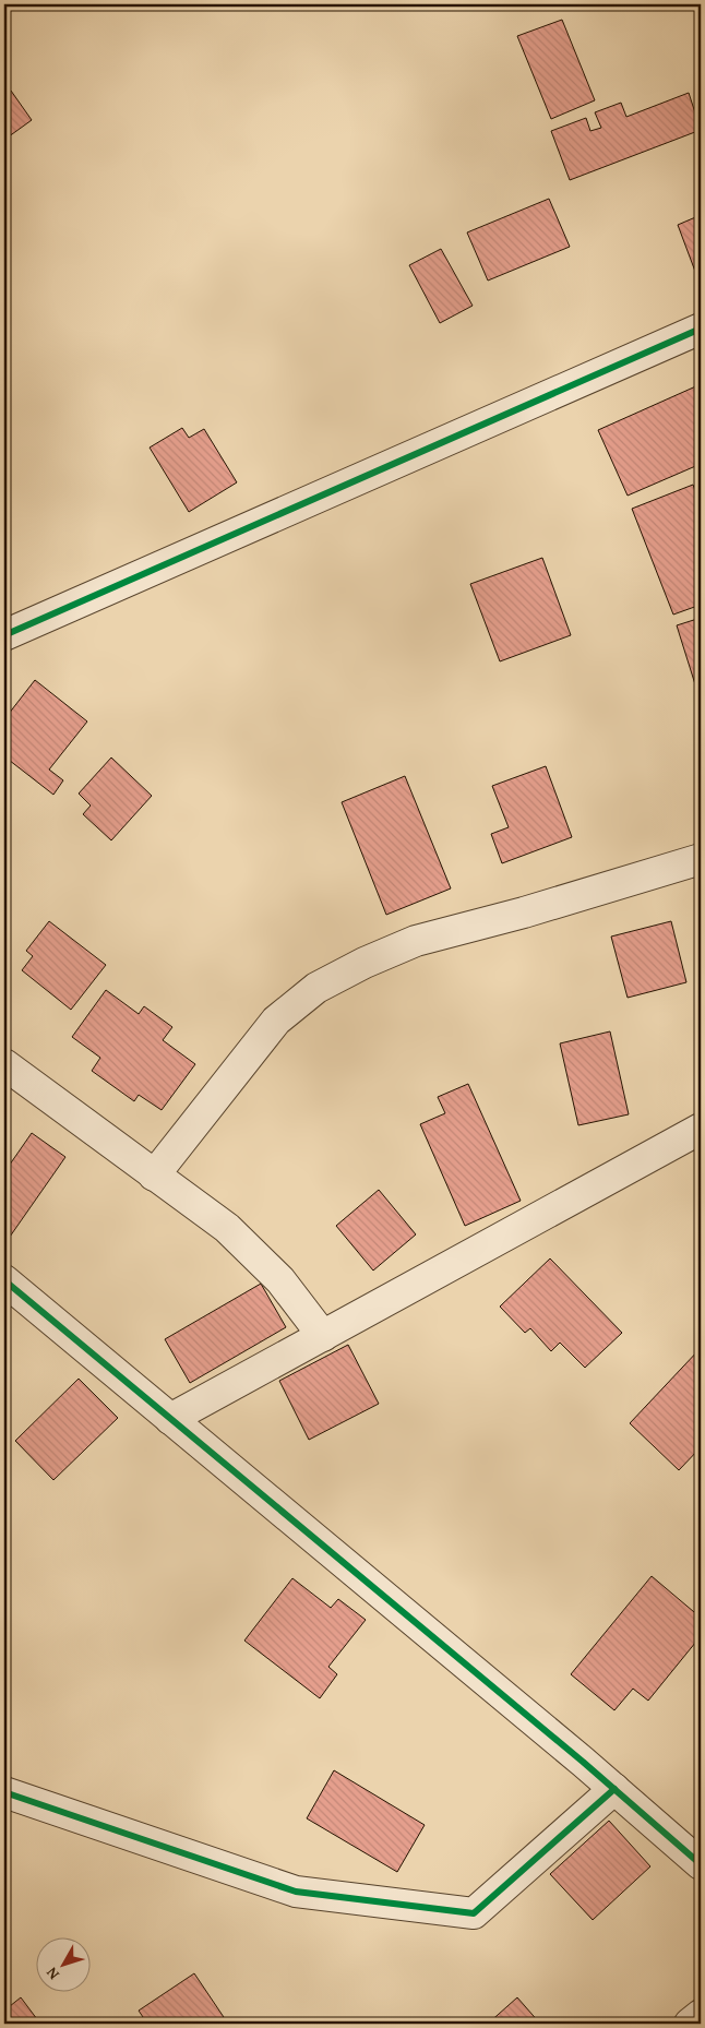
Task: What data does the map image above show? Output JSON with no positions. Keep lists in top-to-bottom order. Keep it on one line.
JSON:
{"north":"bottom left"}
